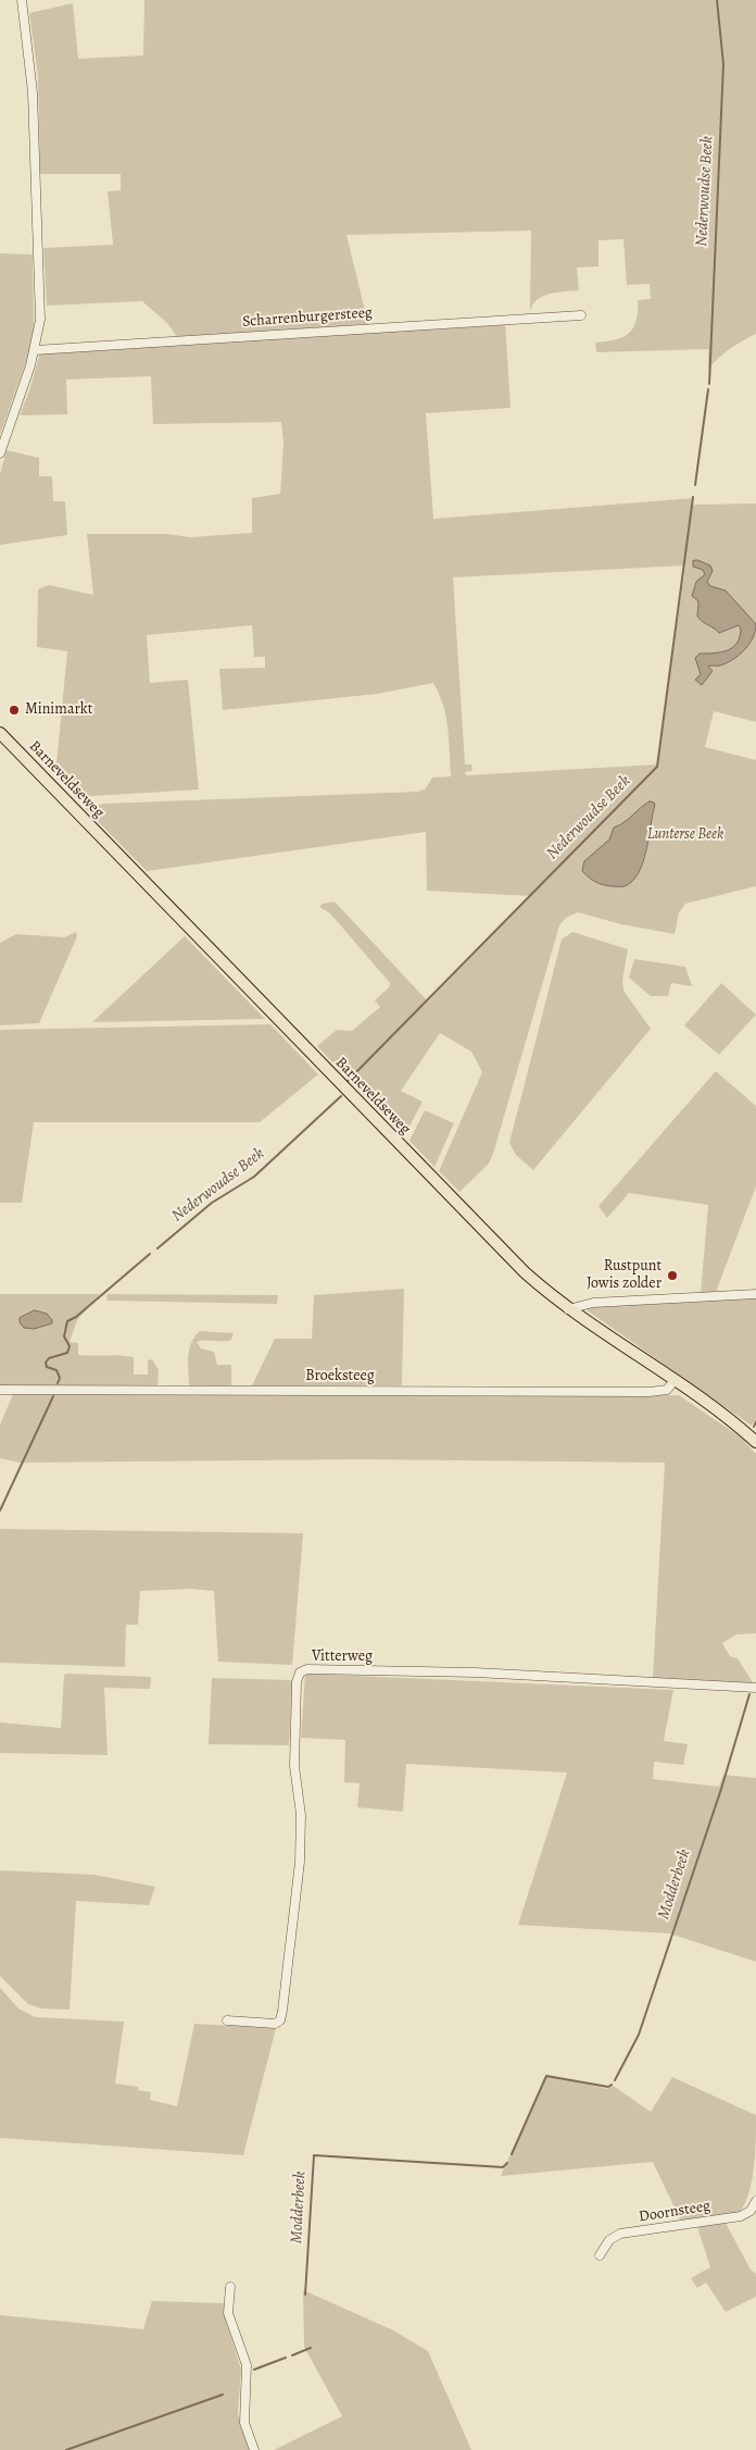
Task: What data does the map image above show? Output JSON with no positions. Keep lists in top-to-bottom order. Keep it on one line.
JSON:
{"streets":{"main road":["Barneveldseweg"],"street":["Scharrenburgersteeg","Broeksteeg","Vitterweg","Doornsteeg"]},"crossings":[["Barneveldseweg","Broeksteeg"]],"water":["Nederwoudse Beek","Modderbeek"],"parks":["Lunterse Beek"],"places":["Minimarkt","Rustpunt Jowis zolder"]}
